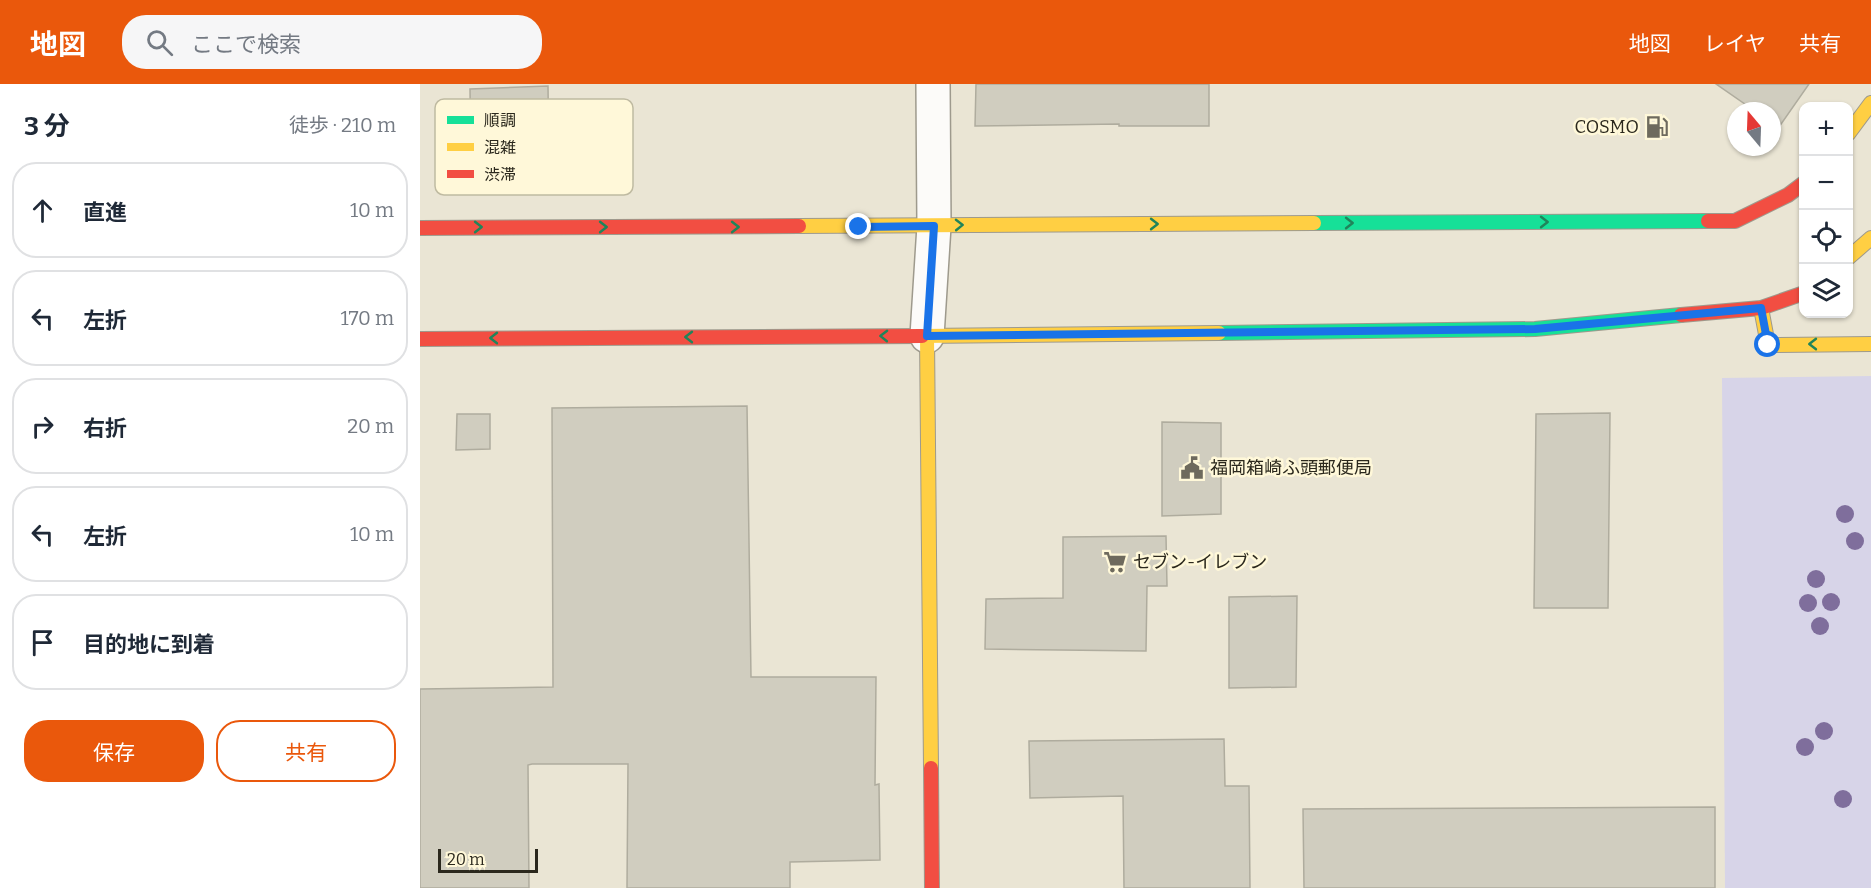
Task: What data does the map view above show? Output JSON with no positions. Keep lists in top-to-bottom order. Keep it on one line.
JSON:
{"places":{"fuel station":["COSMO"],"public building":["福岡箱崎ふ頭郵便局"],"supermarket":["セブン-イレブン"]},"legend":["順調","混雑","渋滞"],"scale_bar":"20 m","north":"top","page":{"header":"地図","search":"ここで検索","nav":["地図","レイヤ","共有"],"heading":["3 分","徒歩 · 210 m"],"map_buttons":["+","−"],"list":[["直進","10 m"],["左折","170 m"],["右折","20 m"],["左折","10 m"],"目的地に到着"],"buttons":["保存","共有"],"scale":"20 m"}}
